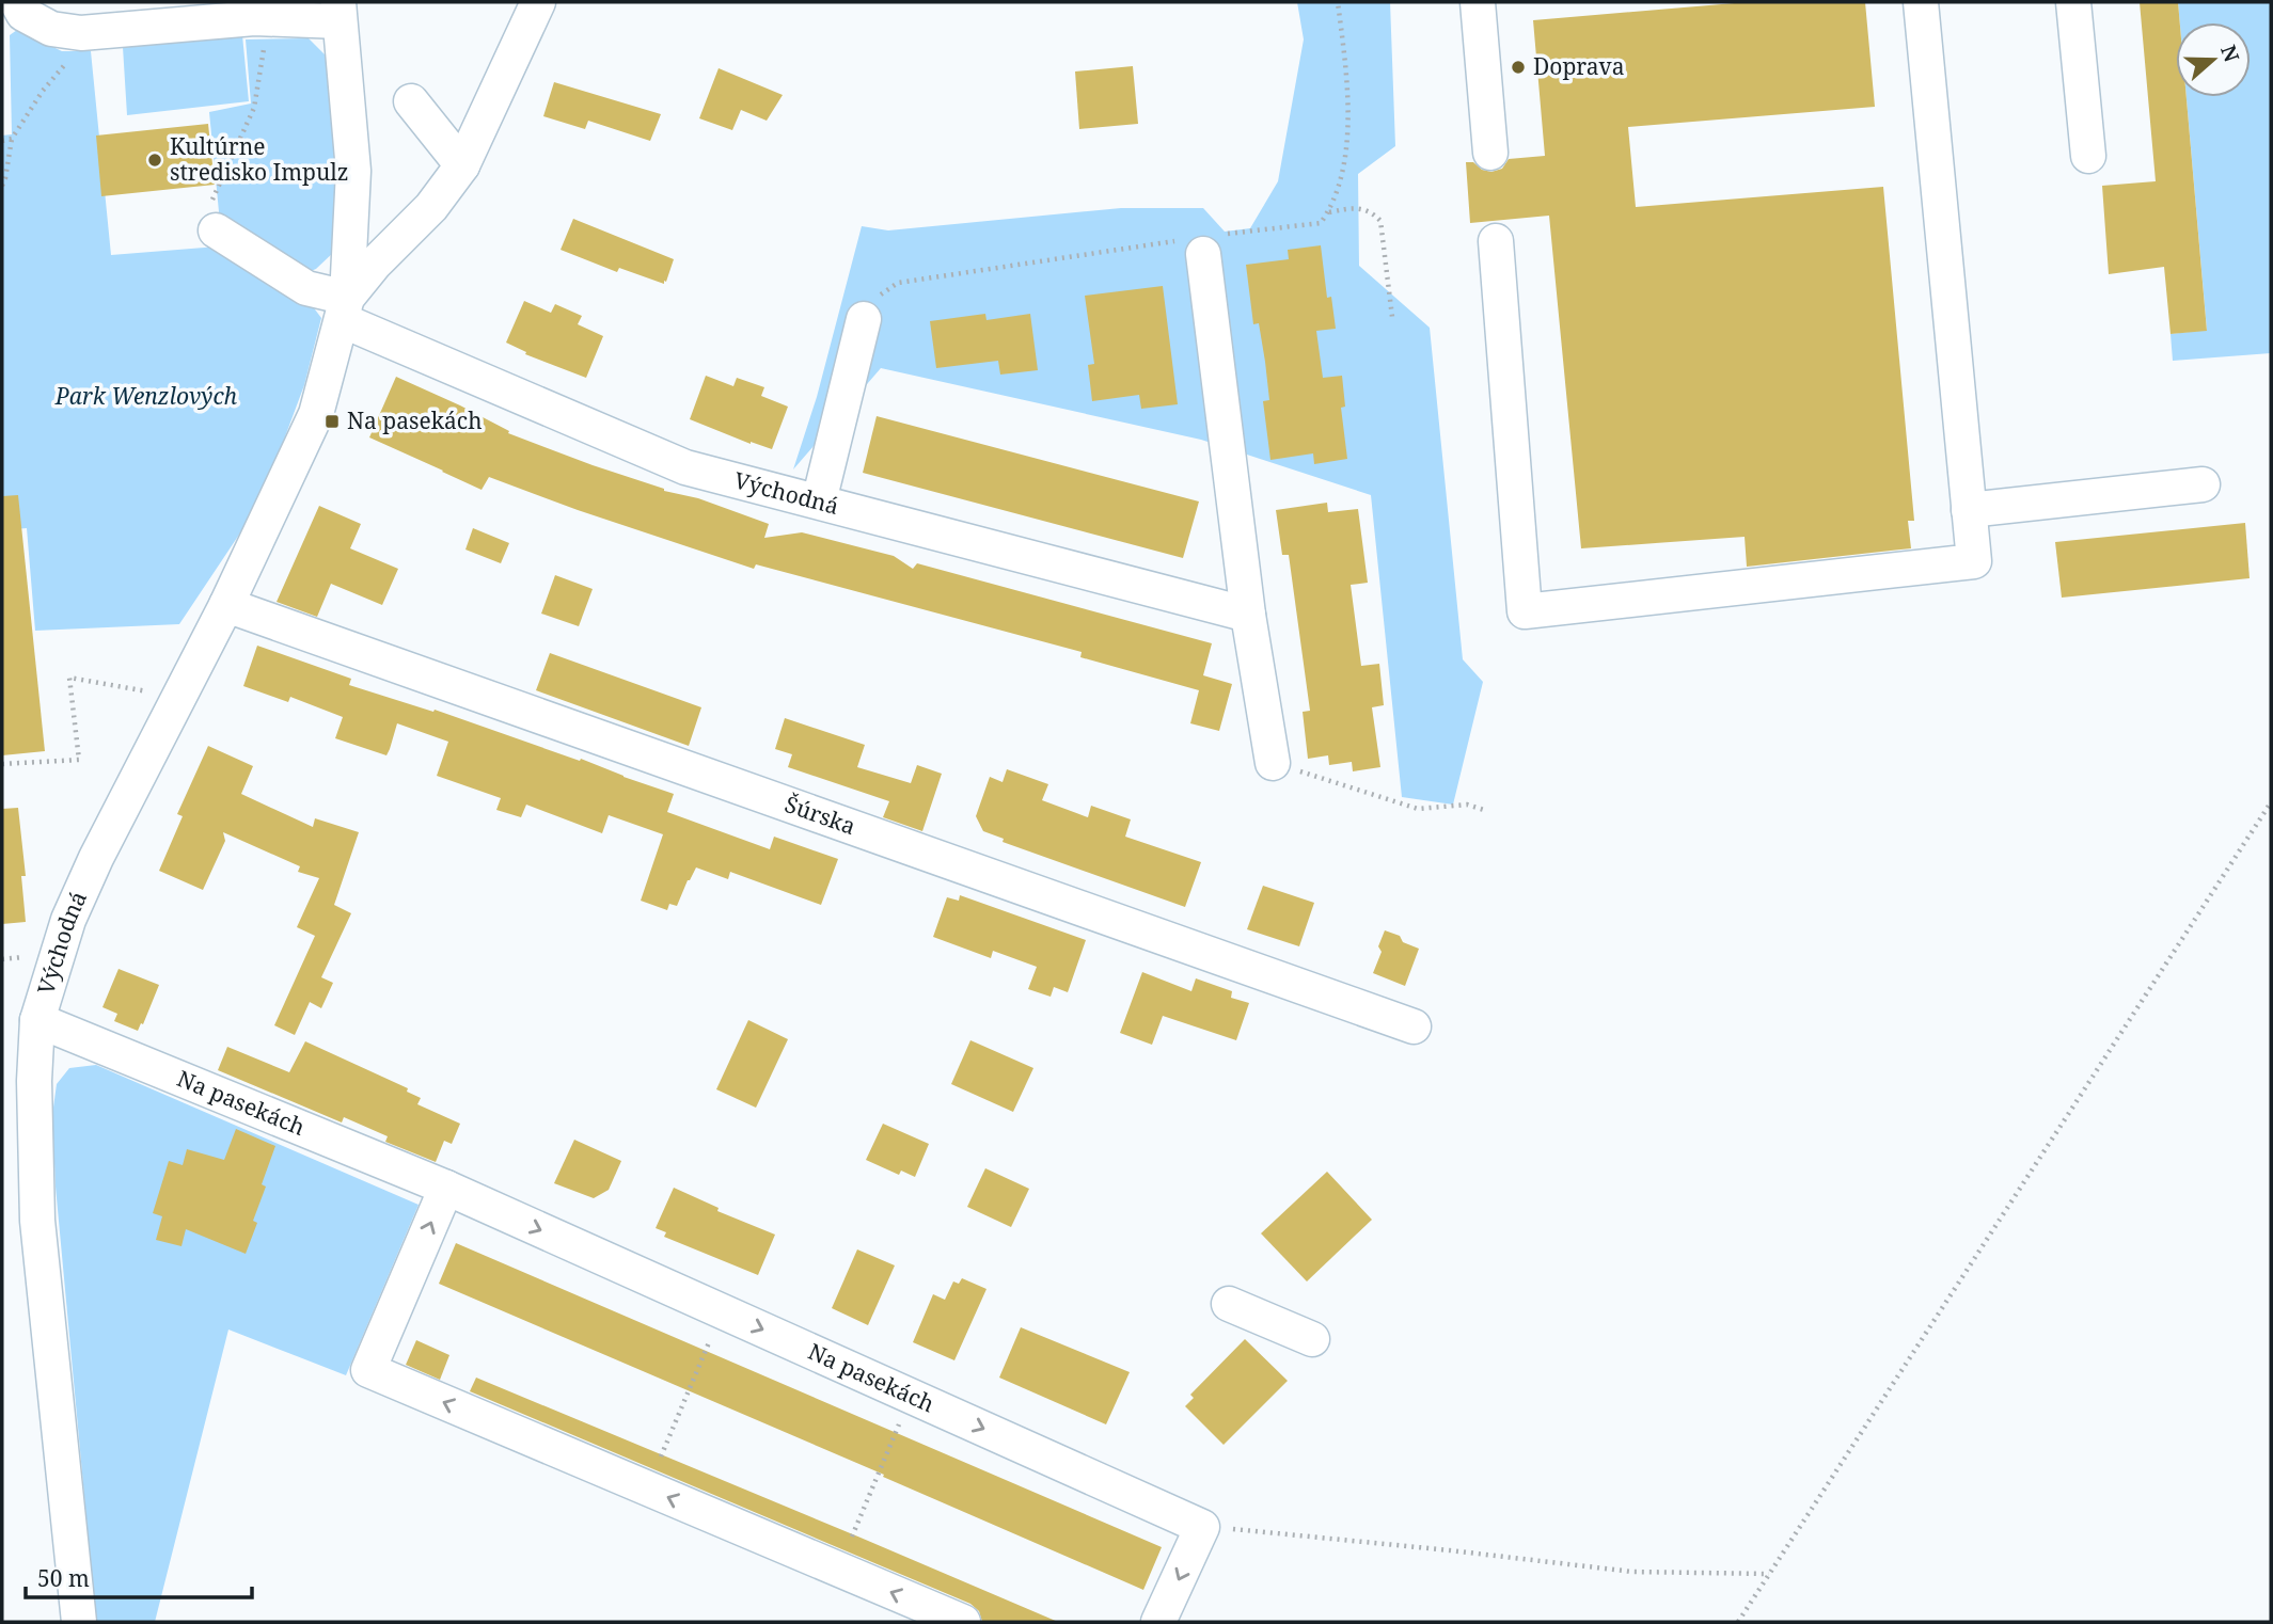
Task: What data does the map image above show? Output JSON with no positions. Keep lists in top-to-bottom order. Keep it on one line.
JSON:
{"streets":{"street":["Východná","Šúrska","Na pasekách"]},"crossings":[["Východná","Šúrska"],["Východná","Na pasekách"]],"one_way":["Na pasekách"],"parks":["Park Wenzlových"],"places":{"other":["Doprava","Kultúrne stredisko Impulz"],"transit":["Na pasekách"]},"scale_bar":"50 m","north":"right"}
